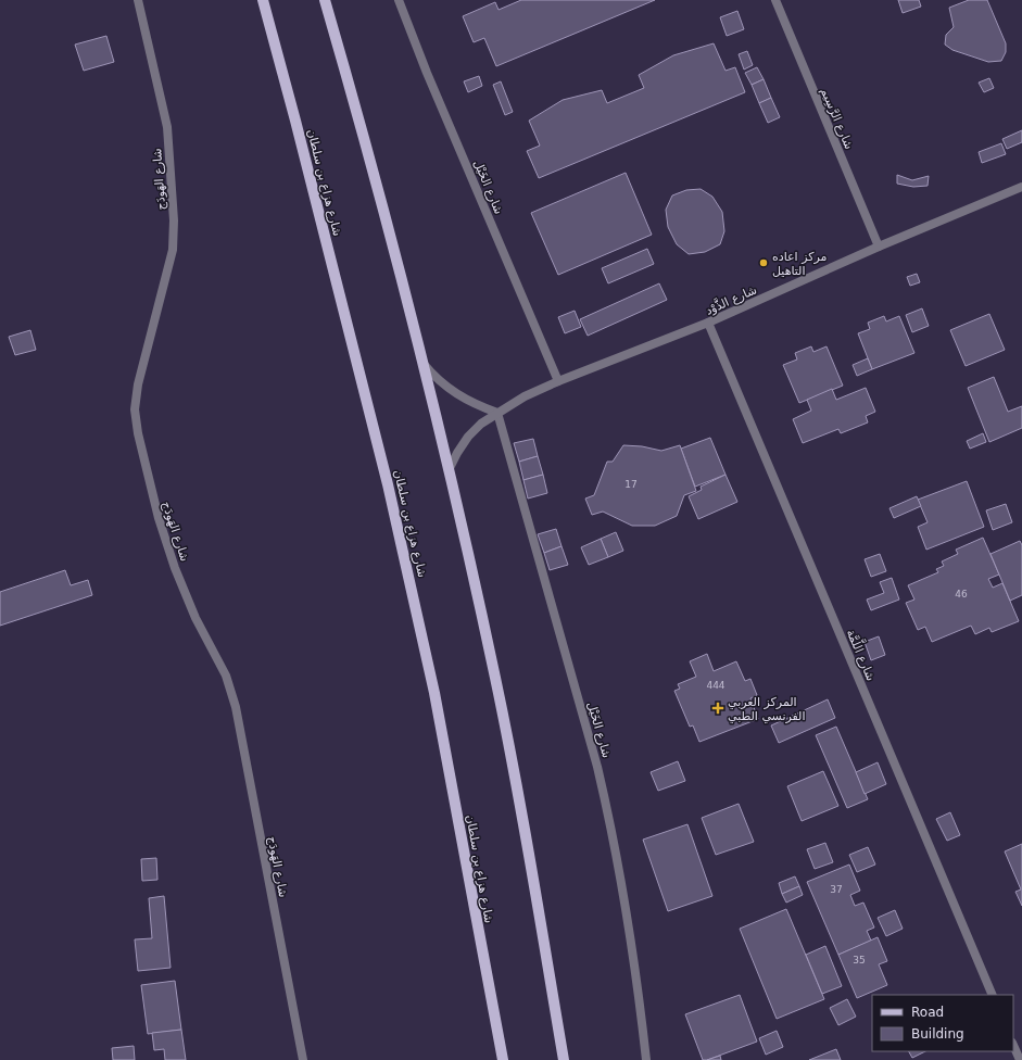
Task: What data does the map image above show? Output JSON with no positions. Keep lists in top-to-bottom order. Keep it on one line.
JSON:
{"streets":{"main road":["شارع هزاع بن سلطان"],"street":["شارع الرَّسِيم","شارع الهَودَج","شارع الخَيْل","شارع الذَّوْد","شارع اللَّمَّة"]},"crossings":[["شارع الرَّسِيم","شارع الذَّوْد"],["شارع الخَيْل","شارع الذَّوْد"],["شارع الذَّوْد","شارع اللَّمَّة"]],"places":{"other":["مركز اعاده التاهيل"],"health":["المركز العربي الفرنسي الطبي"]},"house_numbers":["17","46","444","37","35"],"legend":["Road","Building"]}
